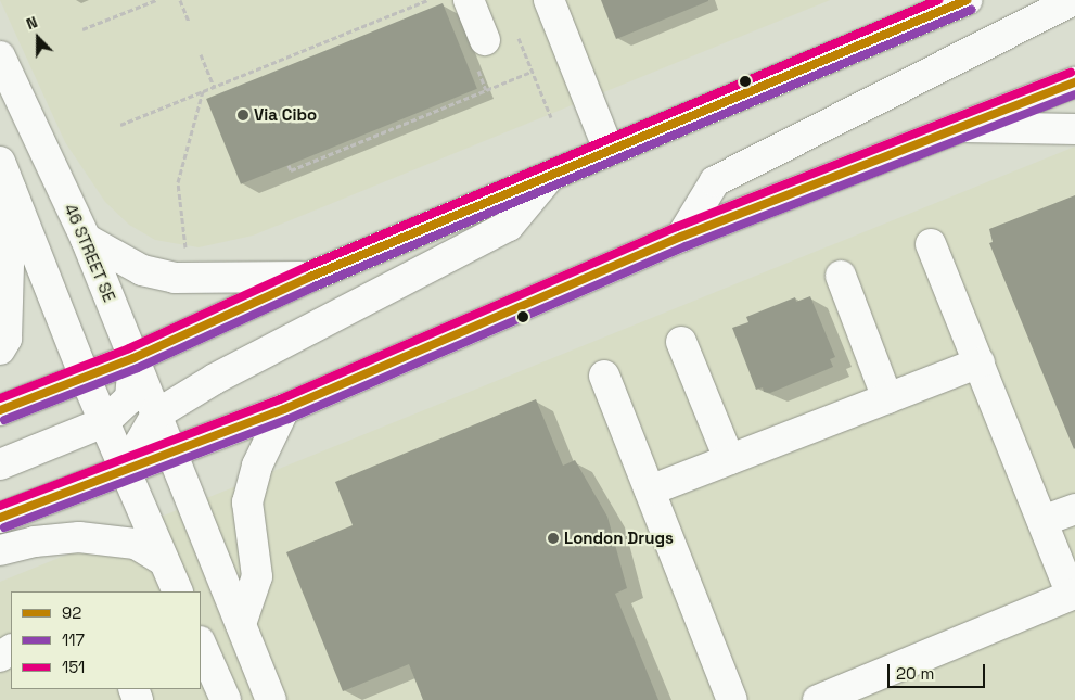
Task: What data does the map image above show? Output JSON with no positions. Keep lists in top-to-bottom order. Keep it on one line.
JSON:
{"streets":{"main road":["46 STREET SE"]},"places":["Via Cibo","London Drugs"],"lines":["transit line 92","transit line 151","transit line 117"],"legend":["92","117","151"],"scale_bar":"20 m","north":"top"}
